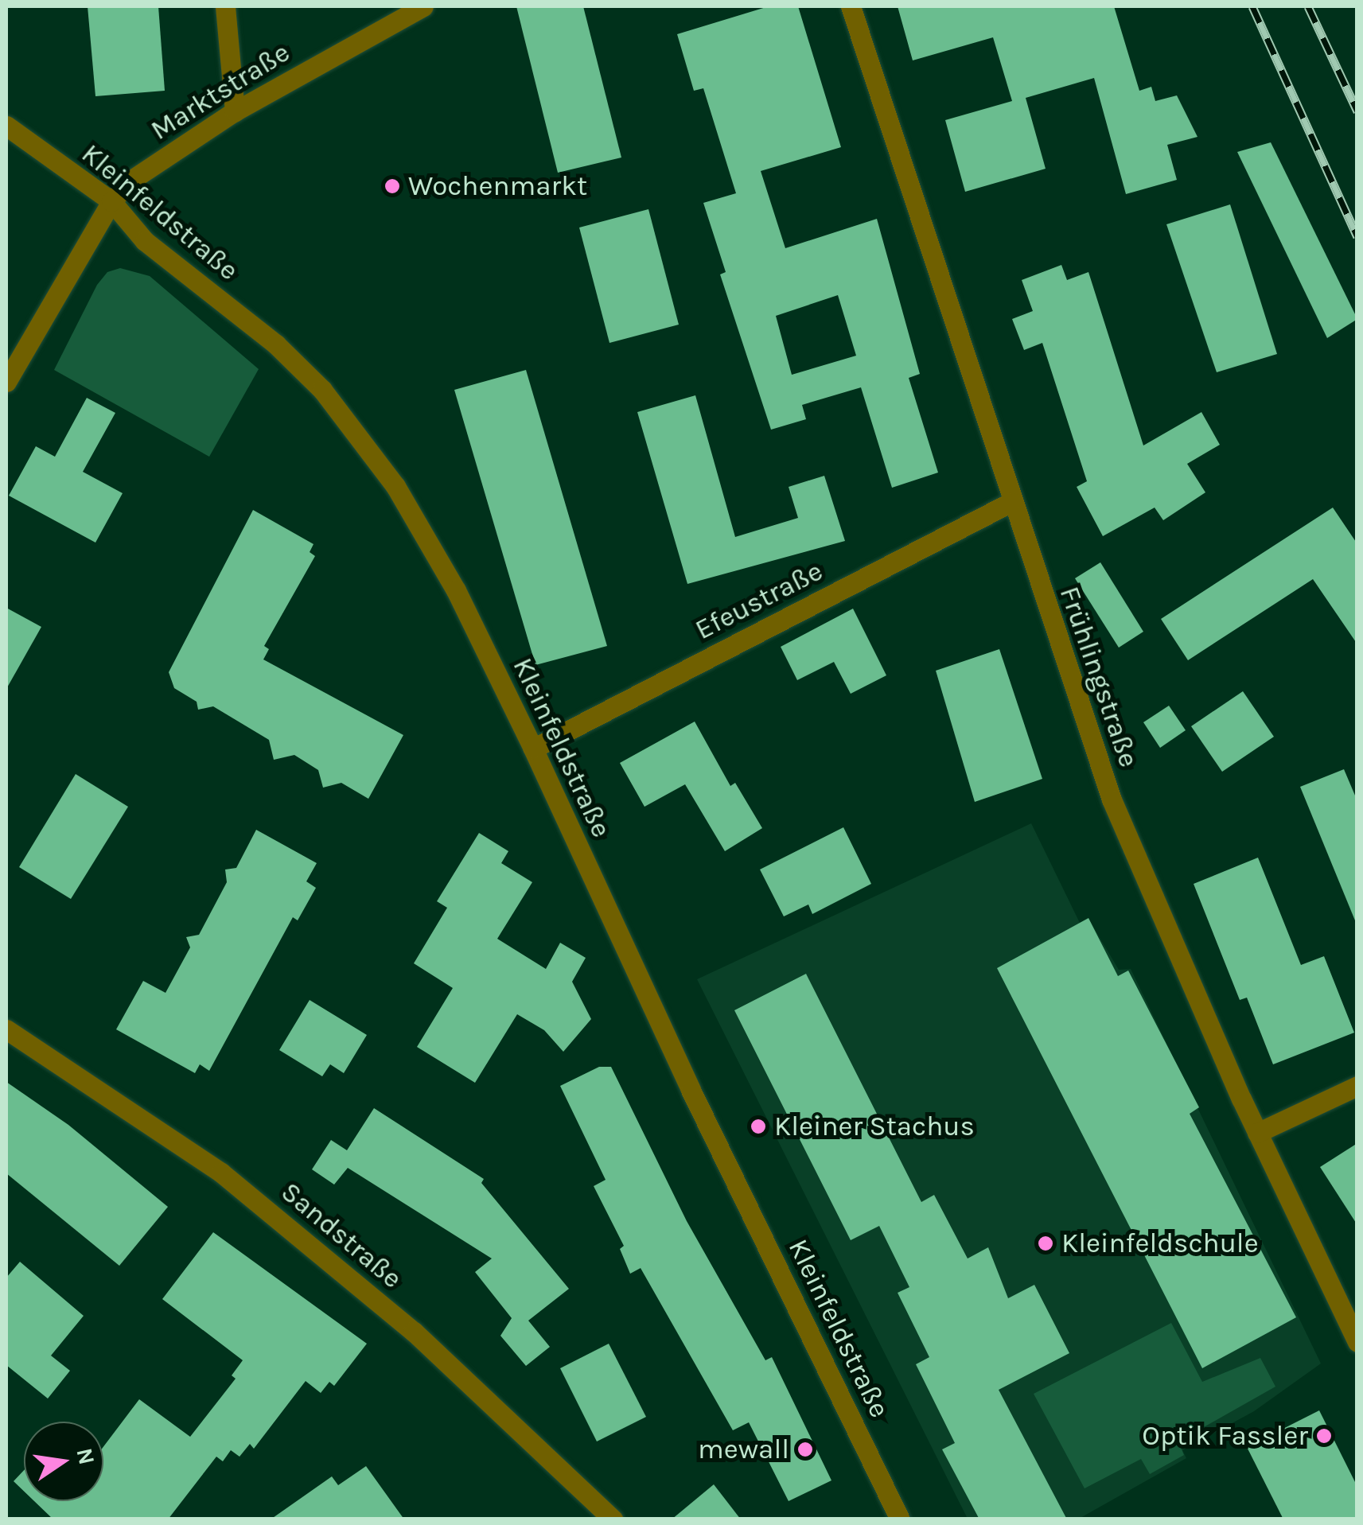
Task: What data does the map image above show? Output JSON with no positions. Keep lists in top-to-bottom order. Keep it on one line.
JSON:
{"streets":{"street":["Marktstraße","Kleinfeldstraße","Efeustraße","Frühlingstraße","Sandstraße"]},"crossings":[["Marktstraße","Kleinfeldstraße"],["Kleinfeldstraße","Efeustraße"],["Efeustraße","Frühlingstraße"]],"places":["Wochenmarkt","Kleiner Stachus","Kleinfeldschule","Optik Fassler","mewall"],"north":"right"}
